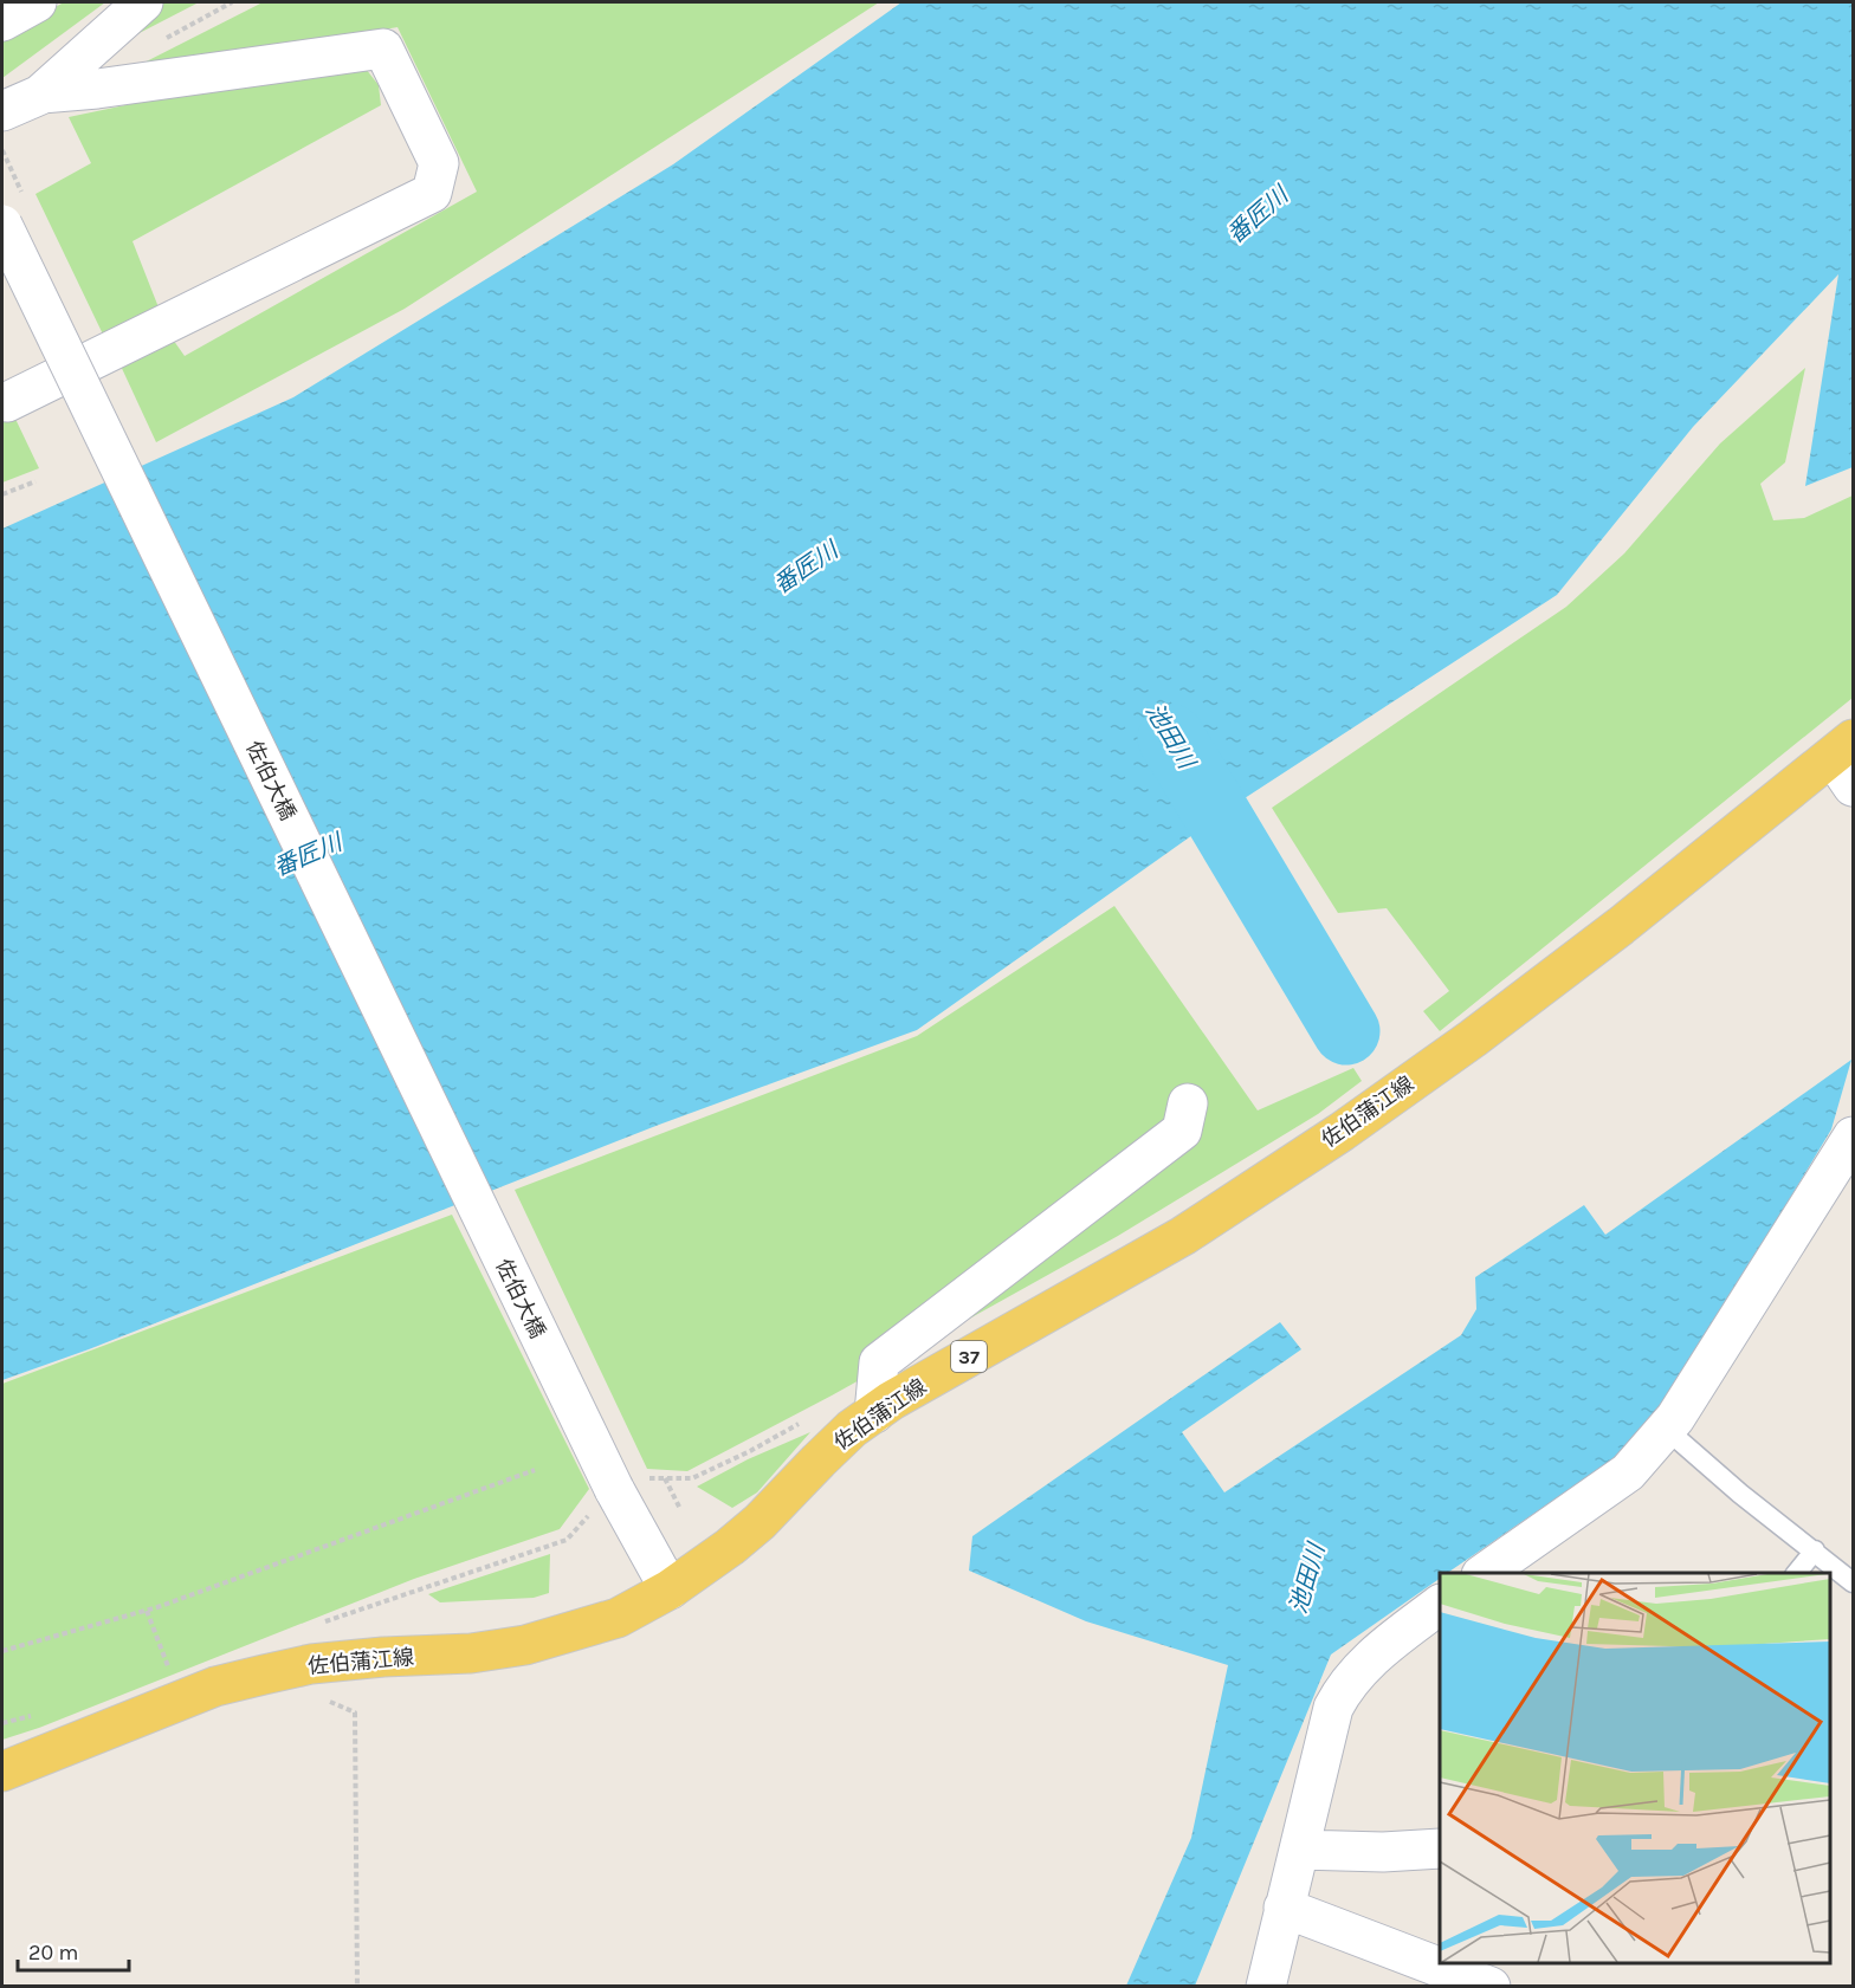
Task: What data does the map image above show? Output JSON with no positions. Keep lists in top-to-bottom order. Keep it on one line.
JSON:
{"streets":{"main road":["佐伯蒲江線","37"],"street":["佐伯大橋"]},"crossings":[["佐伯大橋","佐伯蒲江線"]],"water":["番匠川","池田川"],"scale_bar":"20 m"}
